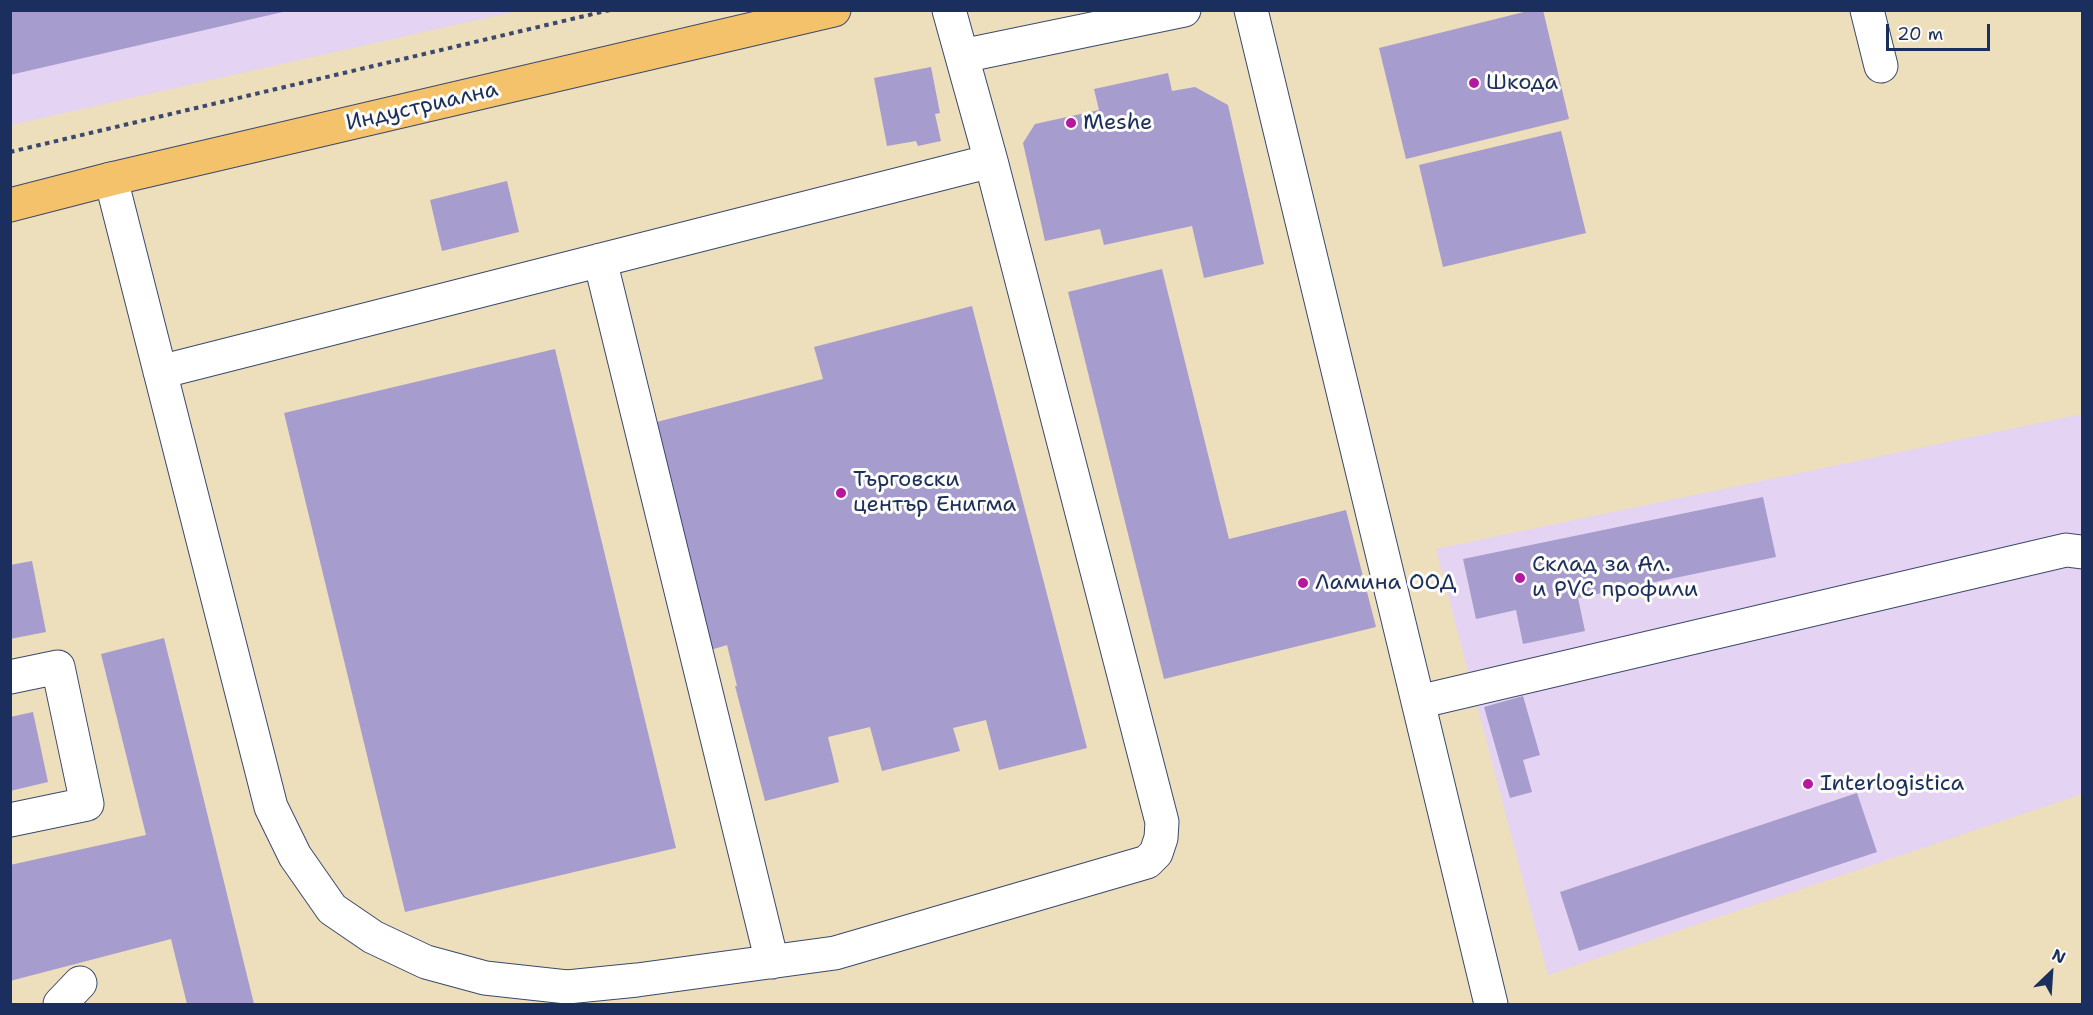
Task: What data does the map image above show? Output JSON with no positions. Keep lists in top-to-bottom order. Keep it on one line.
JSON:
{"streets":{"main road":["Индустриална"]},"places":["Шкода","Meshe","Търговски център Енигма","Склад за Ал. и PVC профили","Ламина ООД","Interlogistica"],"scale_bar":"20 m","north":"top right"}
